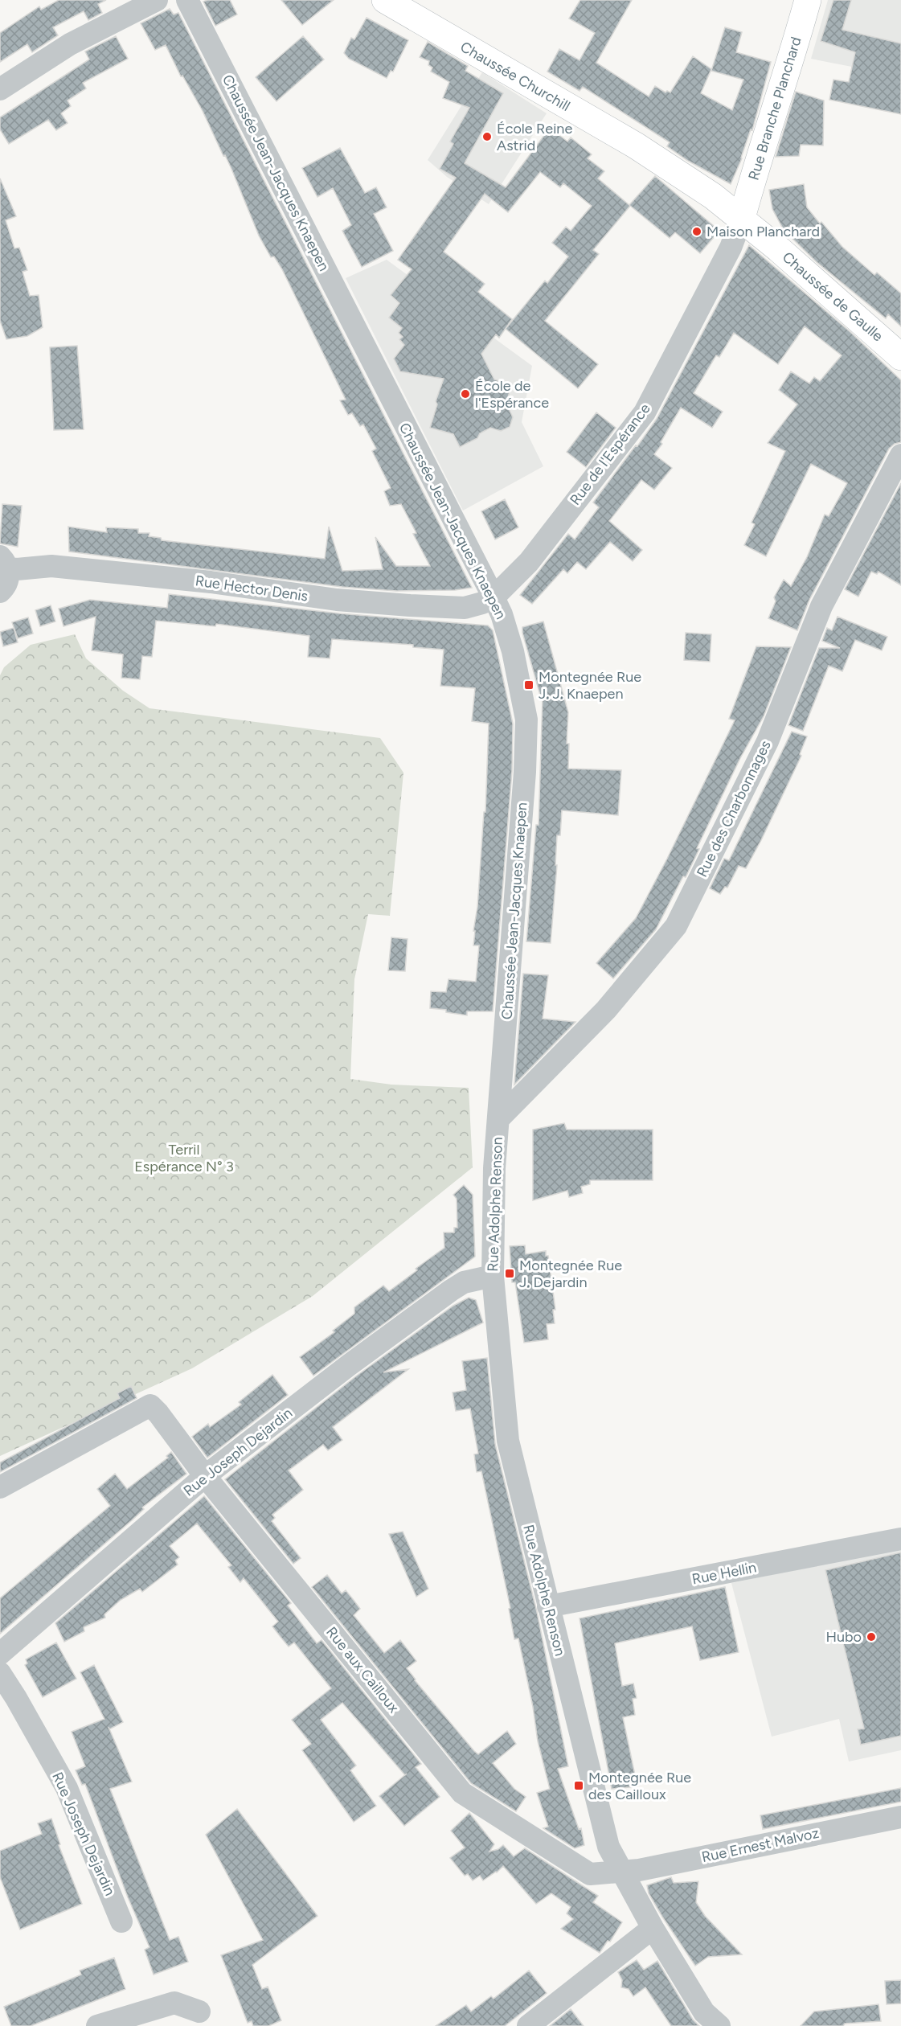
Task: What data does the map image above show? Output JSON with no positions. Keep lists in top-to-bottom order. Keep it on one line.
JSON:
{"streets":{"main road":["Chaussée Churchill","Rue Branche Planchard","Chaussée de Gaulle"],"street":["Chaussée Jean-Jacques Knaepen","Rue de l'Espérance","Rue Hector Denis","Rue des Charbonnages","Rue Adolphe Renson","Rue Joseph Dejardin","Rue Hellin","Rue aux Cailloux","Rue Ernest Malvoz"]},"crossings":[["Chaussée Churchill","Rue Branche Planchard"],["Chaussée Churchill","Chaussée de Gaulle"],["Chaussée Churchill","Rue de l'Espérance"],["Rue Branche Planchard","Chaussée de Gaulle"],["Rue Branche Planchard","Rue de l'Espérance"],["Chaussée Jean-Jacques Knaepen","Rue de l'Espérance"],["Chaussée Jean-Jacques Knaepen","Rue Hector Denis"],["Chaussée Jean-Jacques Knaepen","Rue des Charbonnages"],["Chaussée Jean-Jacques Knaepen","Rue Adolphe Renson"],["Chaussée de Gaulle","Rue de l'Espérance"],["Rue de l'Espérance","Rue Hector Denis"],["Rue des Charbonnages","Rue Adolphe Renson"],["Rue Adolphe Renson","Rue Joseph Dejardin"],["Rue Adolphe Renson","Rue Hellin"],["Rue Adolphe Renson","Rue aux Cailloux"],["Rue Adolphe Renson","Rue Ernest Malvoz"],["Rue Joseph Dejardin","Rue aux Cailloux"],["Rue aux Cailloux","Rue Ernest Malvoz"]],"parks":["Terril Espérance N° 3"],"places":{"other":["École Reine Astrid","Maison Planchard","École de l'Espérance","Hubo"],"transit":["Montegnée Rue J. J. Knaepen","Montegnée Rue J. Dejardin","Montegnée Rue des Cailloux"]}}
